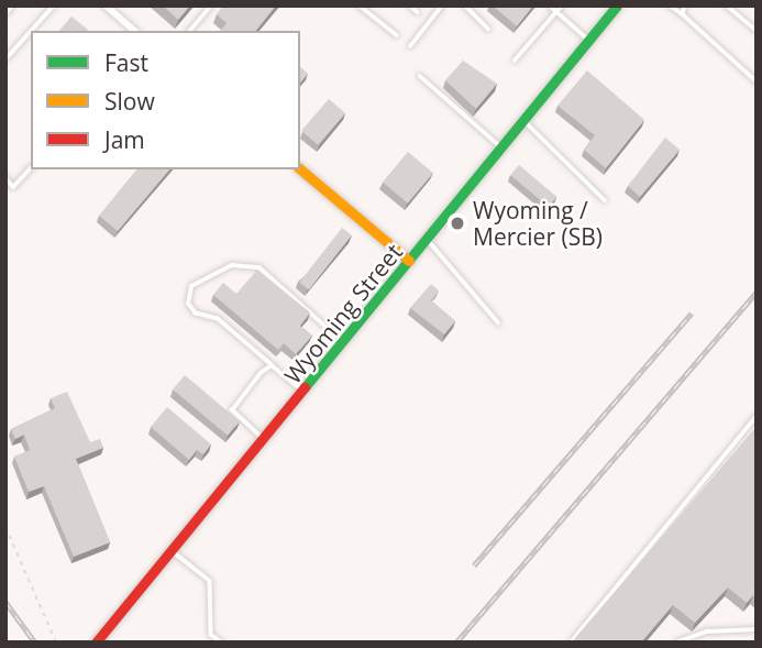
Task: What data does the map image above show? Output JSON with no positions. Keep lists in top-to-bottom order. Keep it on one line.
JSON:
{"streets":{"main road":["Wyoming Street"]},"places":["Wyoming / Mercier (SB)"],"legend":["Fast","Slow","Jam"]}
